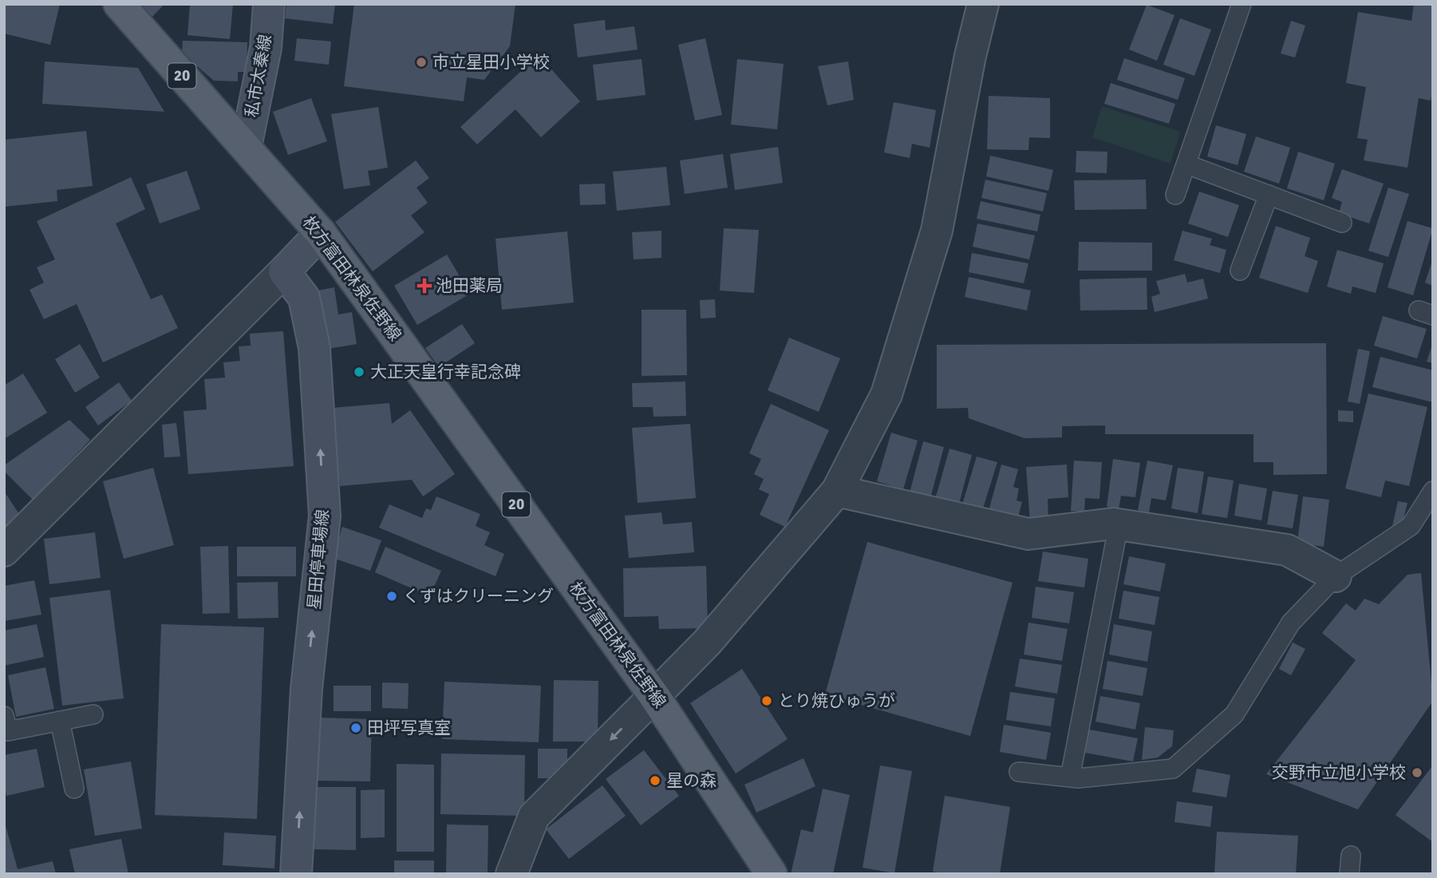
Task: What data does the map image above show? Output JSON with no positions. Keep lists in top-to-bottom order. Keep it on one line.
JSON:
{"streets":{"main road":["20","私市太秦線","枚方富田林泉佐野線","星田停車場線"]},"crossings":[["私市太秦線","枚方富田林泉佐野線"]],"one_way":["星田停車場線"],"places":{"other":["市立星田小学校","大正天皇行幸記念碑","くずはクリーニング","とり焼ひゅうが","田坪写真室","交野市立旭小学校","星の森"],"health":["池田薬局"]}}
